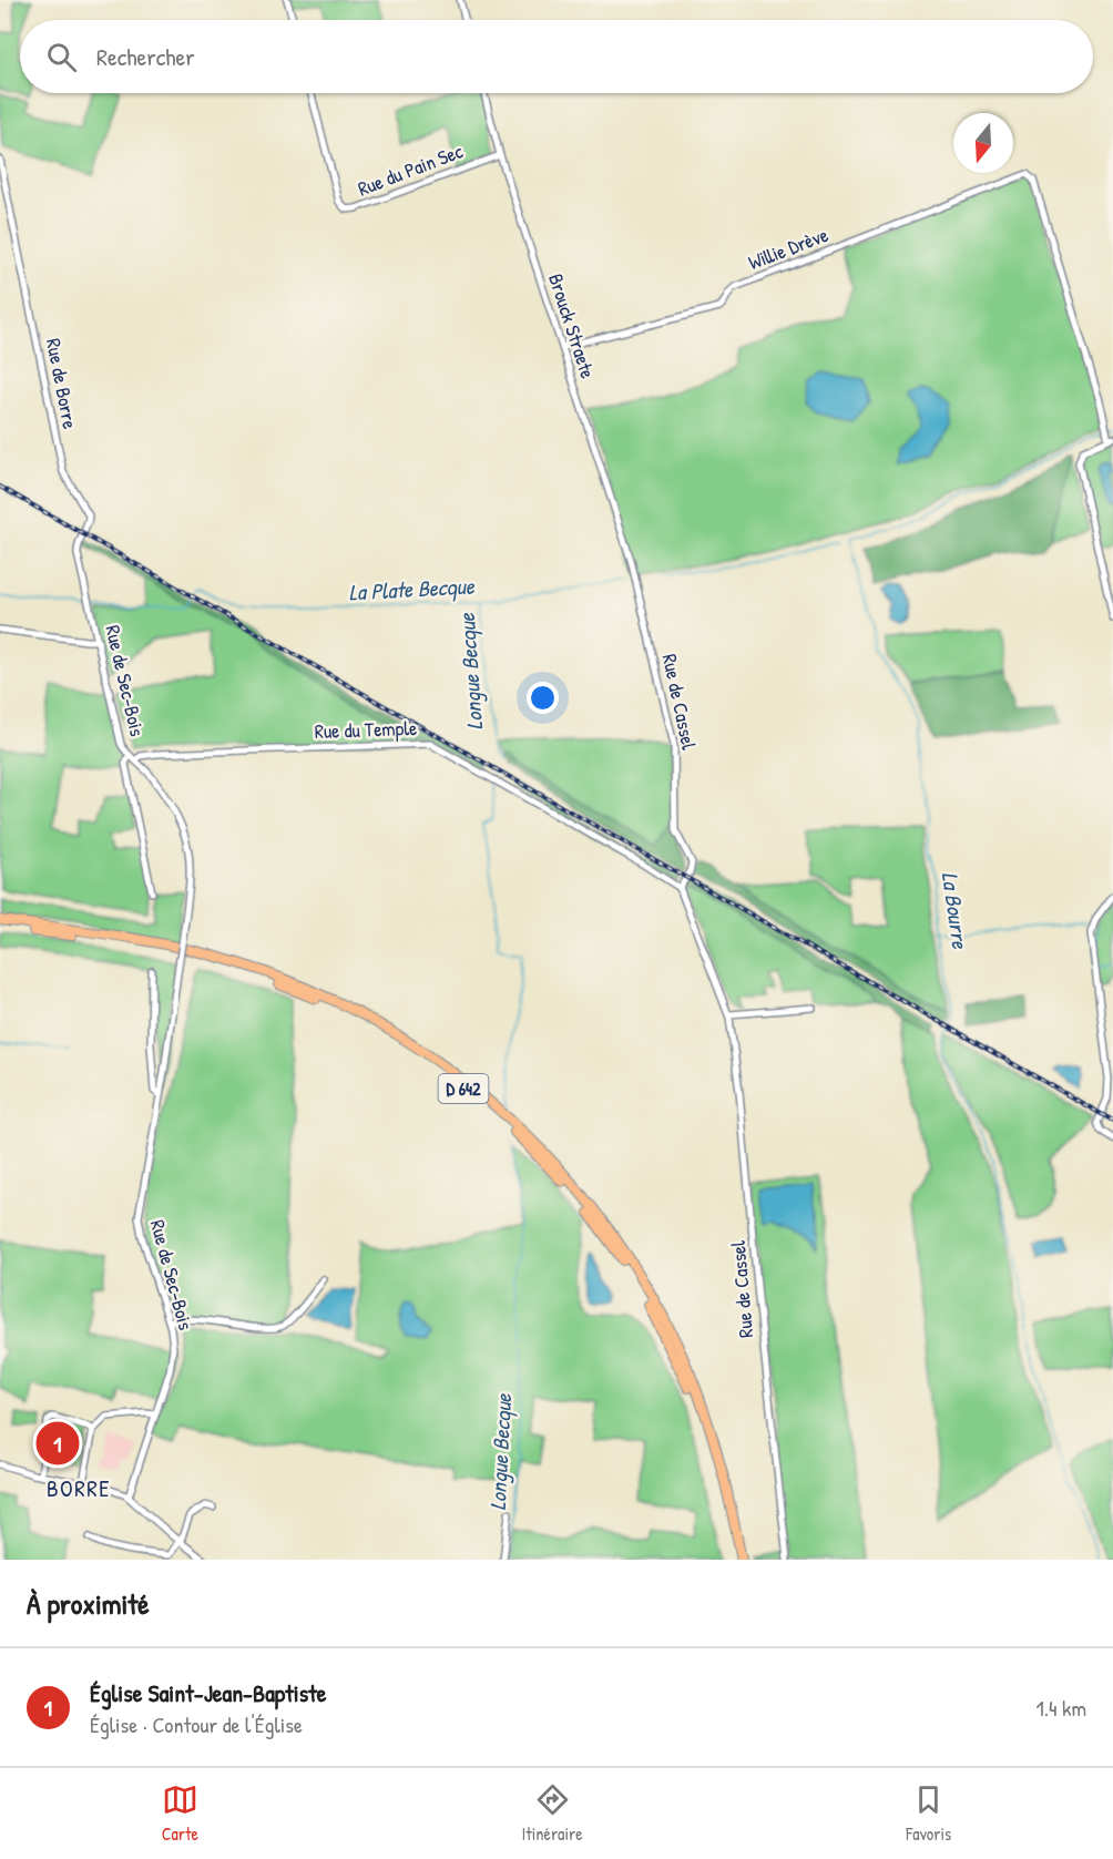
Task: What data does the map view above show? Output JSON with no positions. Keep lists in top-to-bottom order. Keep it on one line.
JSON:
{"streets":{"highway":["D 642"],"street":["Rue du Pain Sec","Willie Drève","Brouck Straete","Rue de Borre","Rue de Sec-Bois","Rue de Cassel","Rue du Temple"]},"crossings":[["Rue du Pain Sec","Brouck Straete"],["Willie Drève","Brouck Straete"],["Brouck Straete","Rue de Cassel"],["Rue de Borre","Rue de Sec-Bois"],["Rue de Sec-Bois","Rue du Temple"],["Rue de Cassel","Rue du Temple"]],"districts":["BORRE"],"water":["La Plate Becque","Longue Becque","La Bourre"],"north":"bottom","page":{"search":"Rechercher","pins":"1","heading":"À proximité","list":[{"mark":"1","name":"Église Saint-Jean-Baptiste","note":"Église · Contour de l'Église","value":"1.4 km"}],"nav":["Carte","Itinéraire","Favoris"]}}
